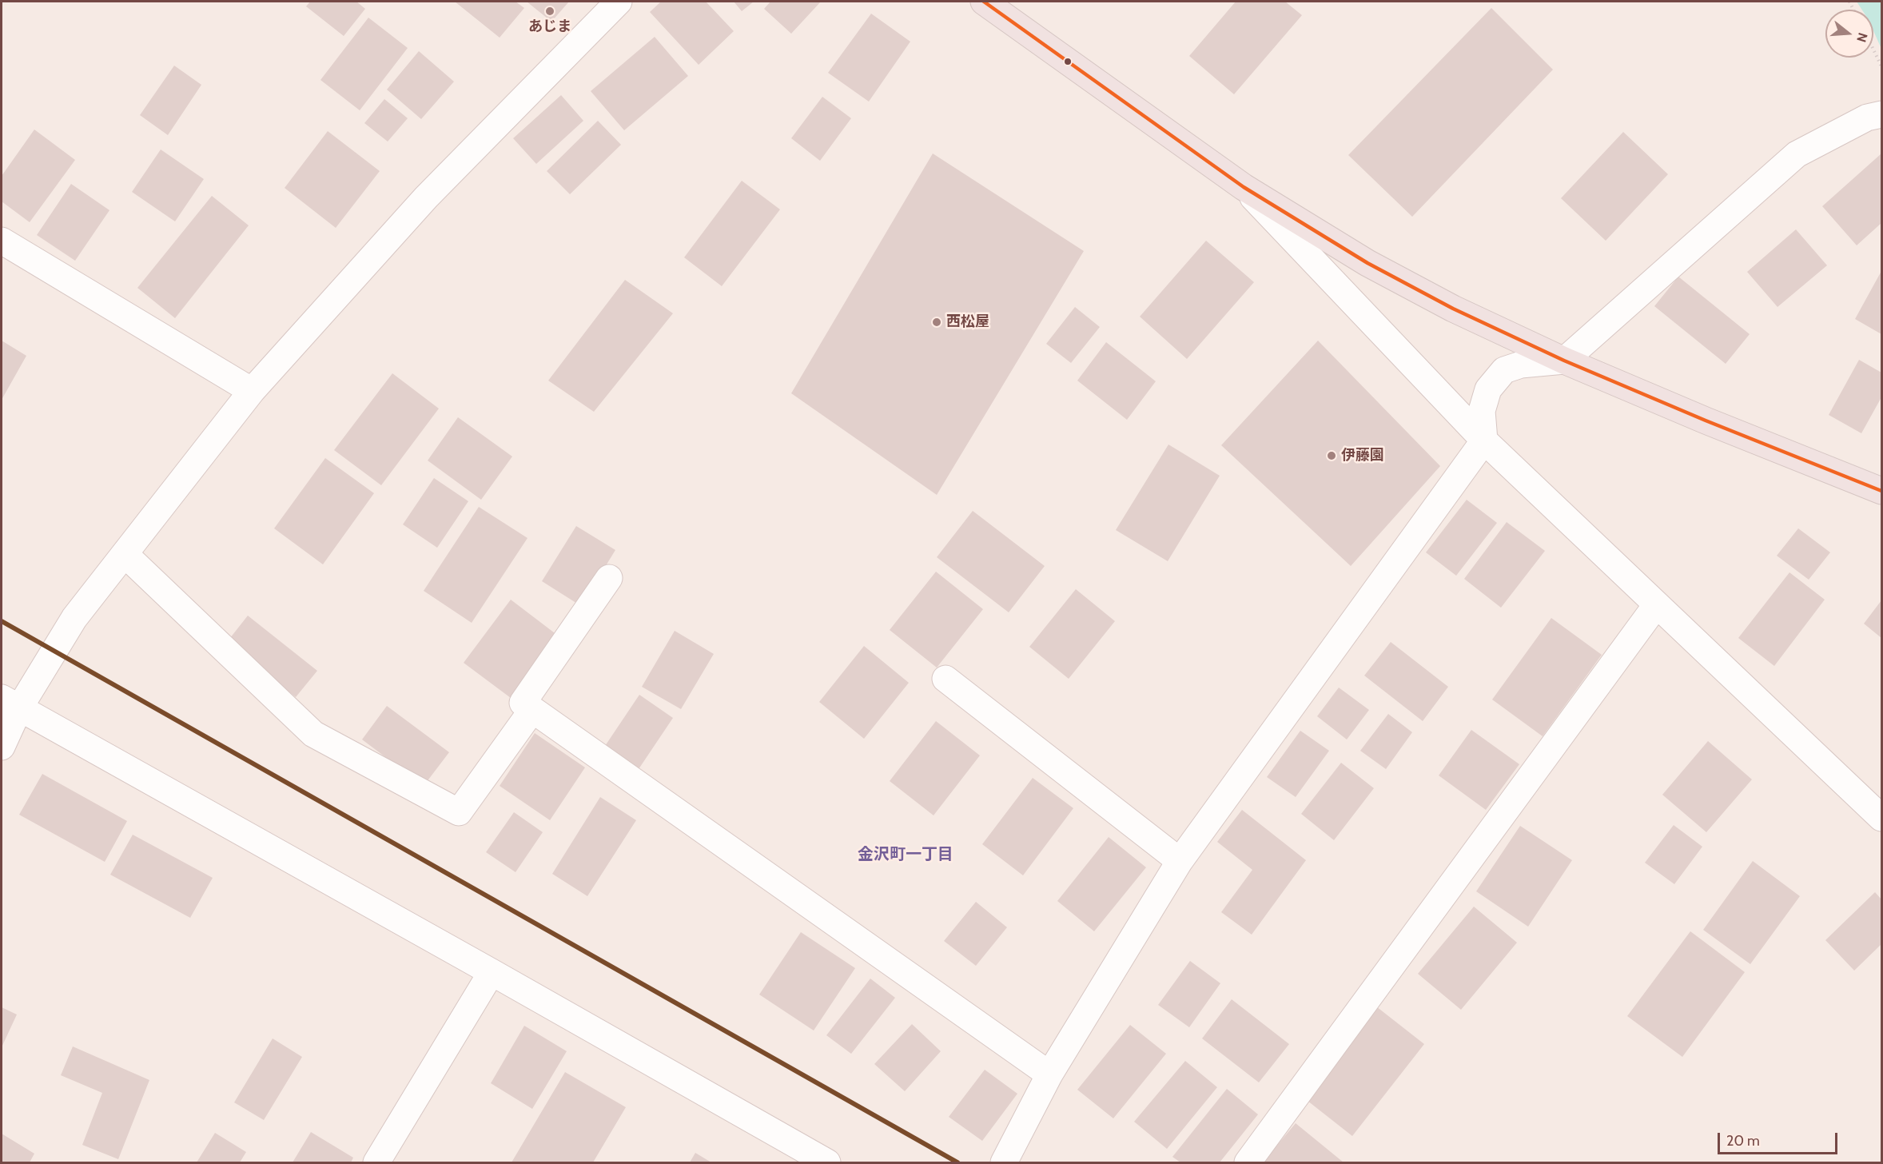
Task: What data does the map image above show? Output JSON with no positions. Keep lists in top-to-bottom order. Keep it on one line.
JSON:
{"districts":["金沢町一丁目"],"places":["あじま","西松屋","伊藤園"],"scale_bar":"20 m","north":"right"}
